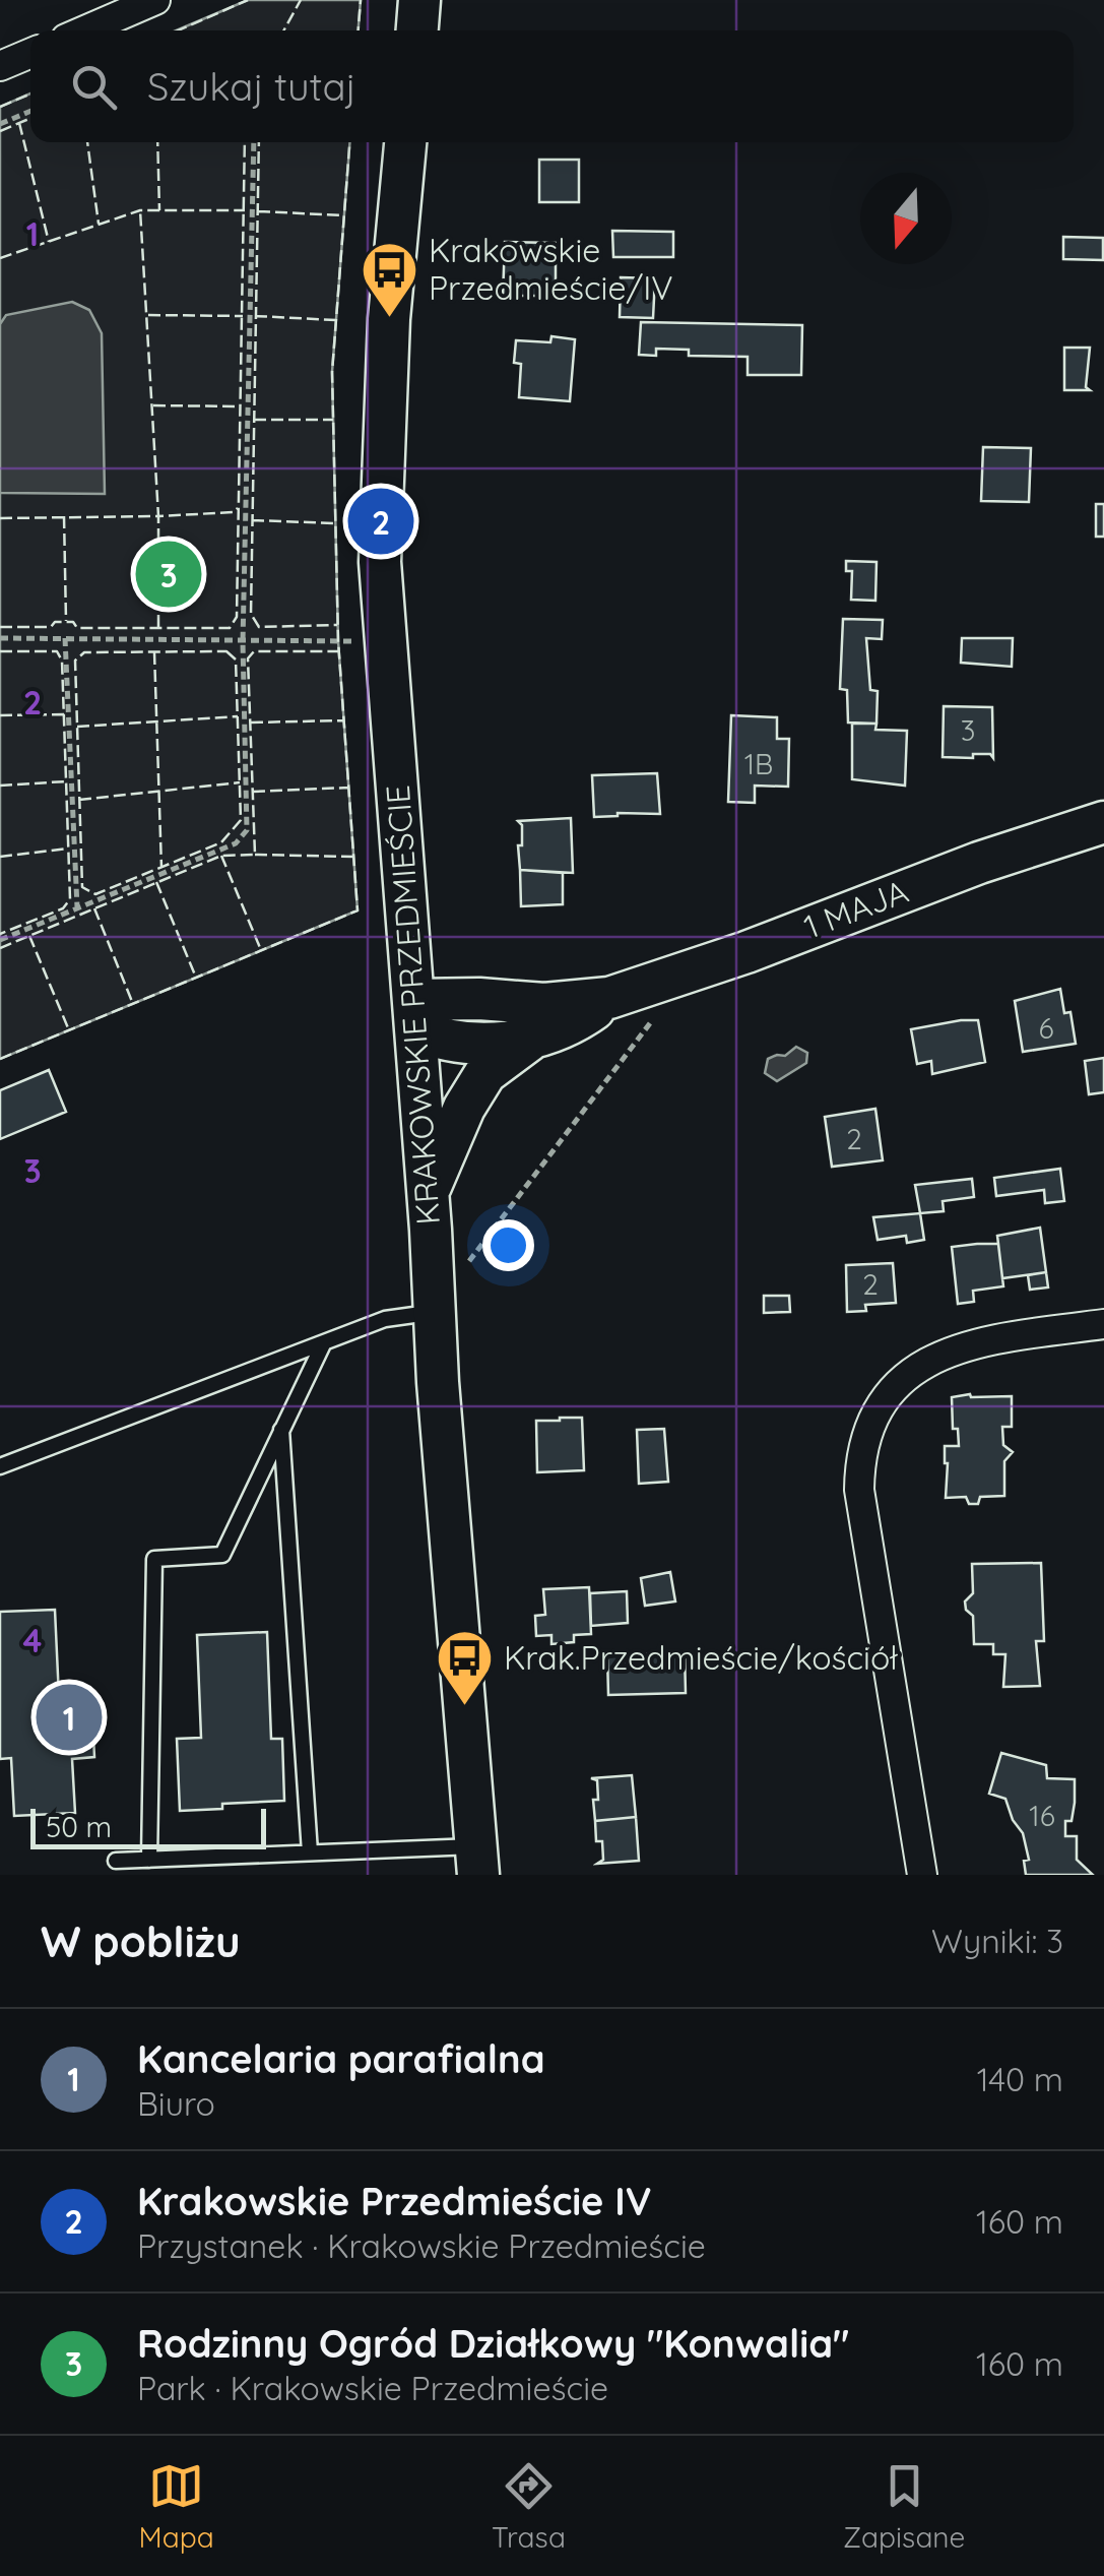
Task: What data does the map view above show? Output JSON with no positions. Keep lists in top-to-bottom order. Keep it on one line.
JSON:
{"streets":{"main road":["1 MAJA","KRAKOWSKIE PRZEDMIEŚCIE"]},"crossings":[["1 MAJA","KRAKOWSKIE PRZEDMIEŚCIE"]],"places":{"bus stop":["Krakowskie Przedmieście/IV","Krak.Przedmieście/kościół"]},"house_numbers":["3","1B","6","2","2","16"],"scale_bar":"50 m","north":"bottom","page":{"search":"Szukaj tutaj","pins":["2","3","1"],"scale":"50 m","heading":["W pobliżu","Wyniki: 3"],"list":[{"mark":"1","name":"Kancelaria parafialna","note":"Biuro","value":"140 m"},{"mark":"2","name":"Krakowskie Przedmieście IV","note":"Przystanek · Krakowskie Przedmieście","value":"160 m"},{"mark":"3","name":"Rodzinny Ogród Działkowy \"Konwalia\"","note":"Park · Krakowskie Przedmieście","value":"160 m"}],"nav":["Mapa","Trasa","Zapisane"]},"grid":{"rows":["1","2","3","4"]}}
